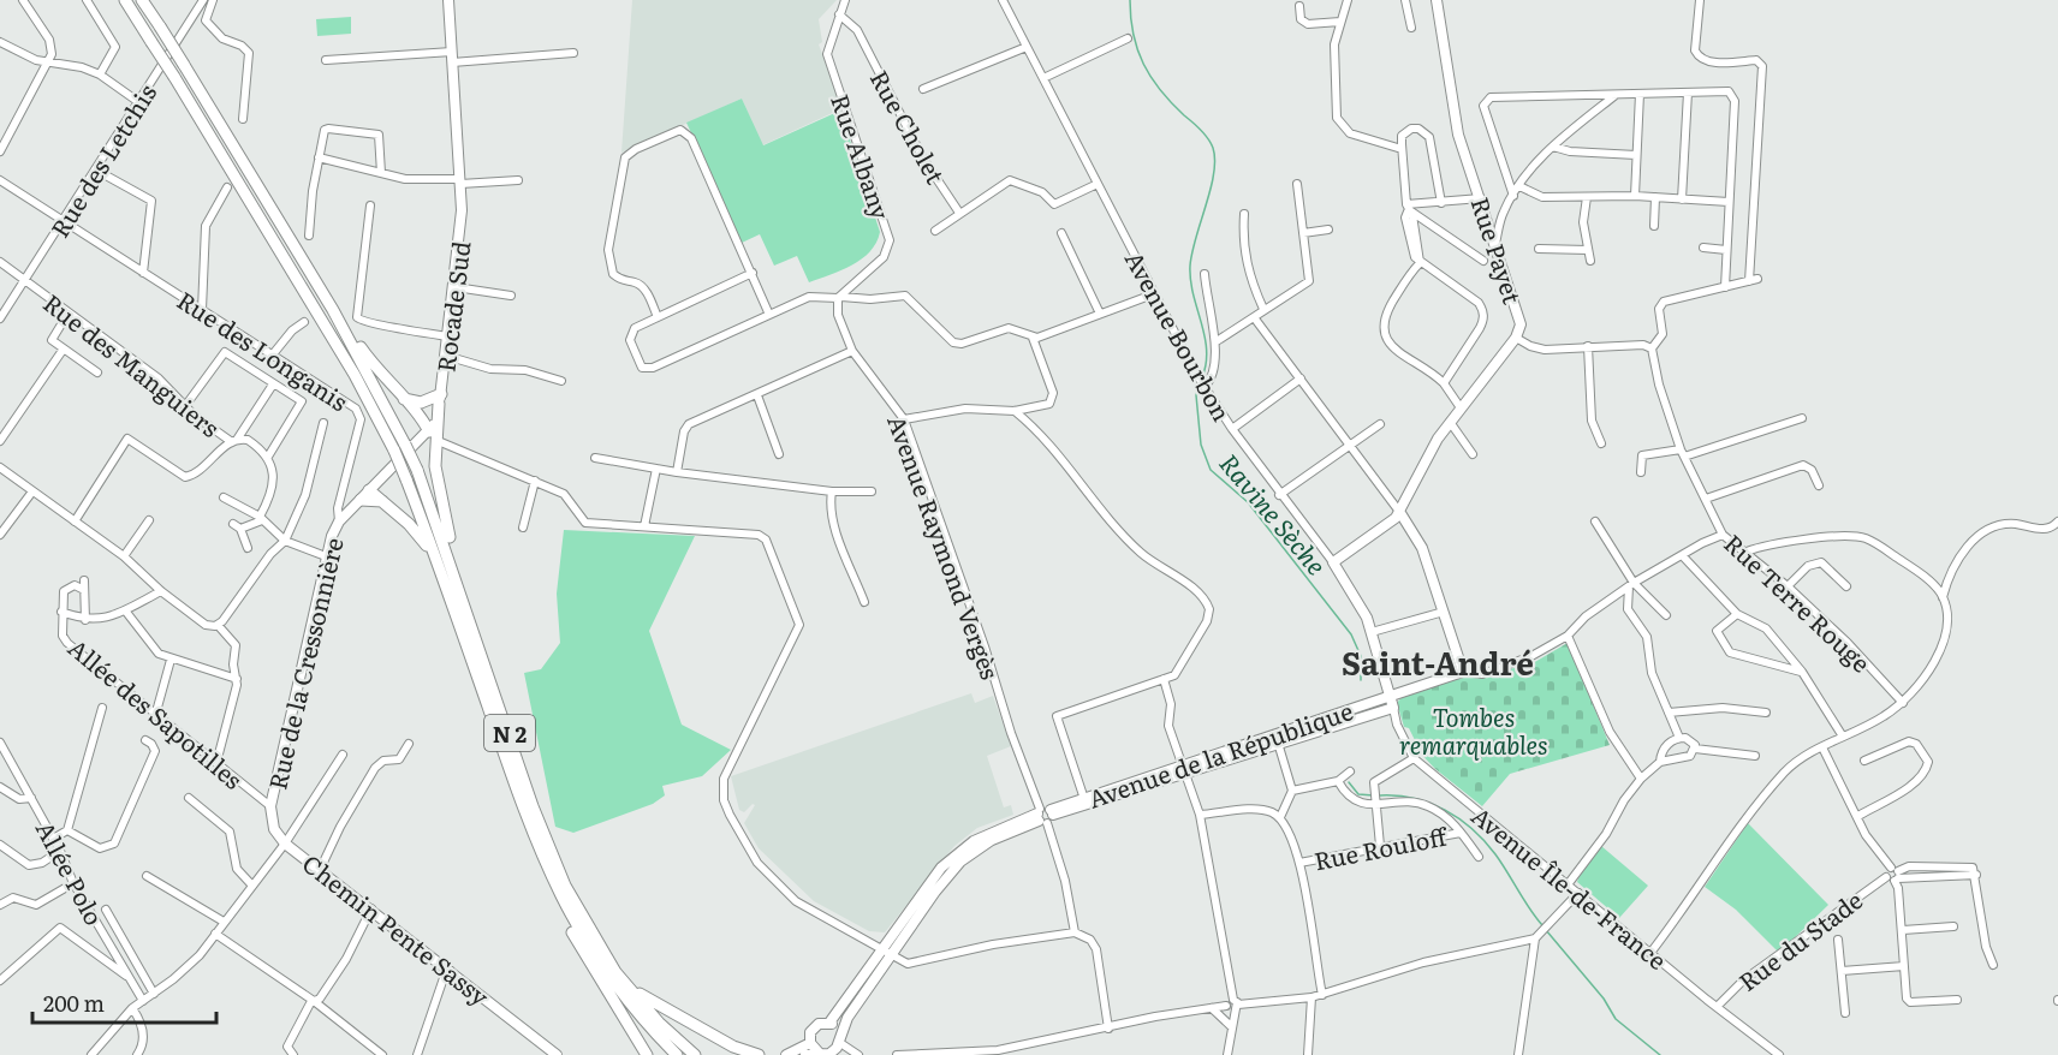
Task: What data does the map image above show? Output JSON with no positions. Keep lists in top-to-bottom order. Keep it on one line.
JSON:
{"streets":{"highway":["N 2"],"main road":["Rue Payet","Rocade Sud","Avenue Bourbon","Rue de la Cressonnière","Avenue de la République","Avenue Île-de-France","Chemin Pente Sassy"],"street":["Rue Cholet","Rue Albany","Rue des Letchis","Rue des Longanis","Rue des Manguiers","Avenue Raymond Vergès","Rue Terre Rouge","Allée des Sapotilles","Rue Rouloff","Allée Polo","Rue du Stade"]},"crossings":[["Rue Cholet","Rue Albany"],["Rue Albany","Avenue Raymond Vergès"],["Rue des Letchis","Rue des Longanis"],["Rue des Letchis","Rue des Manguiers"],["Rue Payet","Avenue Bourbon"],["Rocade Sud","Rue de la Cressonnière"],["Avenue Bourbon","Avenue de la République"],["Avenue Bourbon","Avenue Île-de-France"],["Rue des Longanis","Rue de la Cressonnière"],["Avenue Raymond Vergès","Avenue de la République"],["Rue de la Cressonnière","Allée des Sapotilles"],["Rue de la Cressonnière","Chemin Pente Sassy"],["Avenue de la République","Avenue Île-de-France"],["Avenue Île-de-France","Rue du Stade"]],"districts":["Saint-André"],"water":["Ravine Sèche"],"parks":["Tombes remarquables"],"scale_bar":"200 m"}
